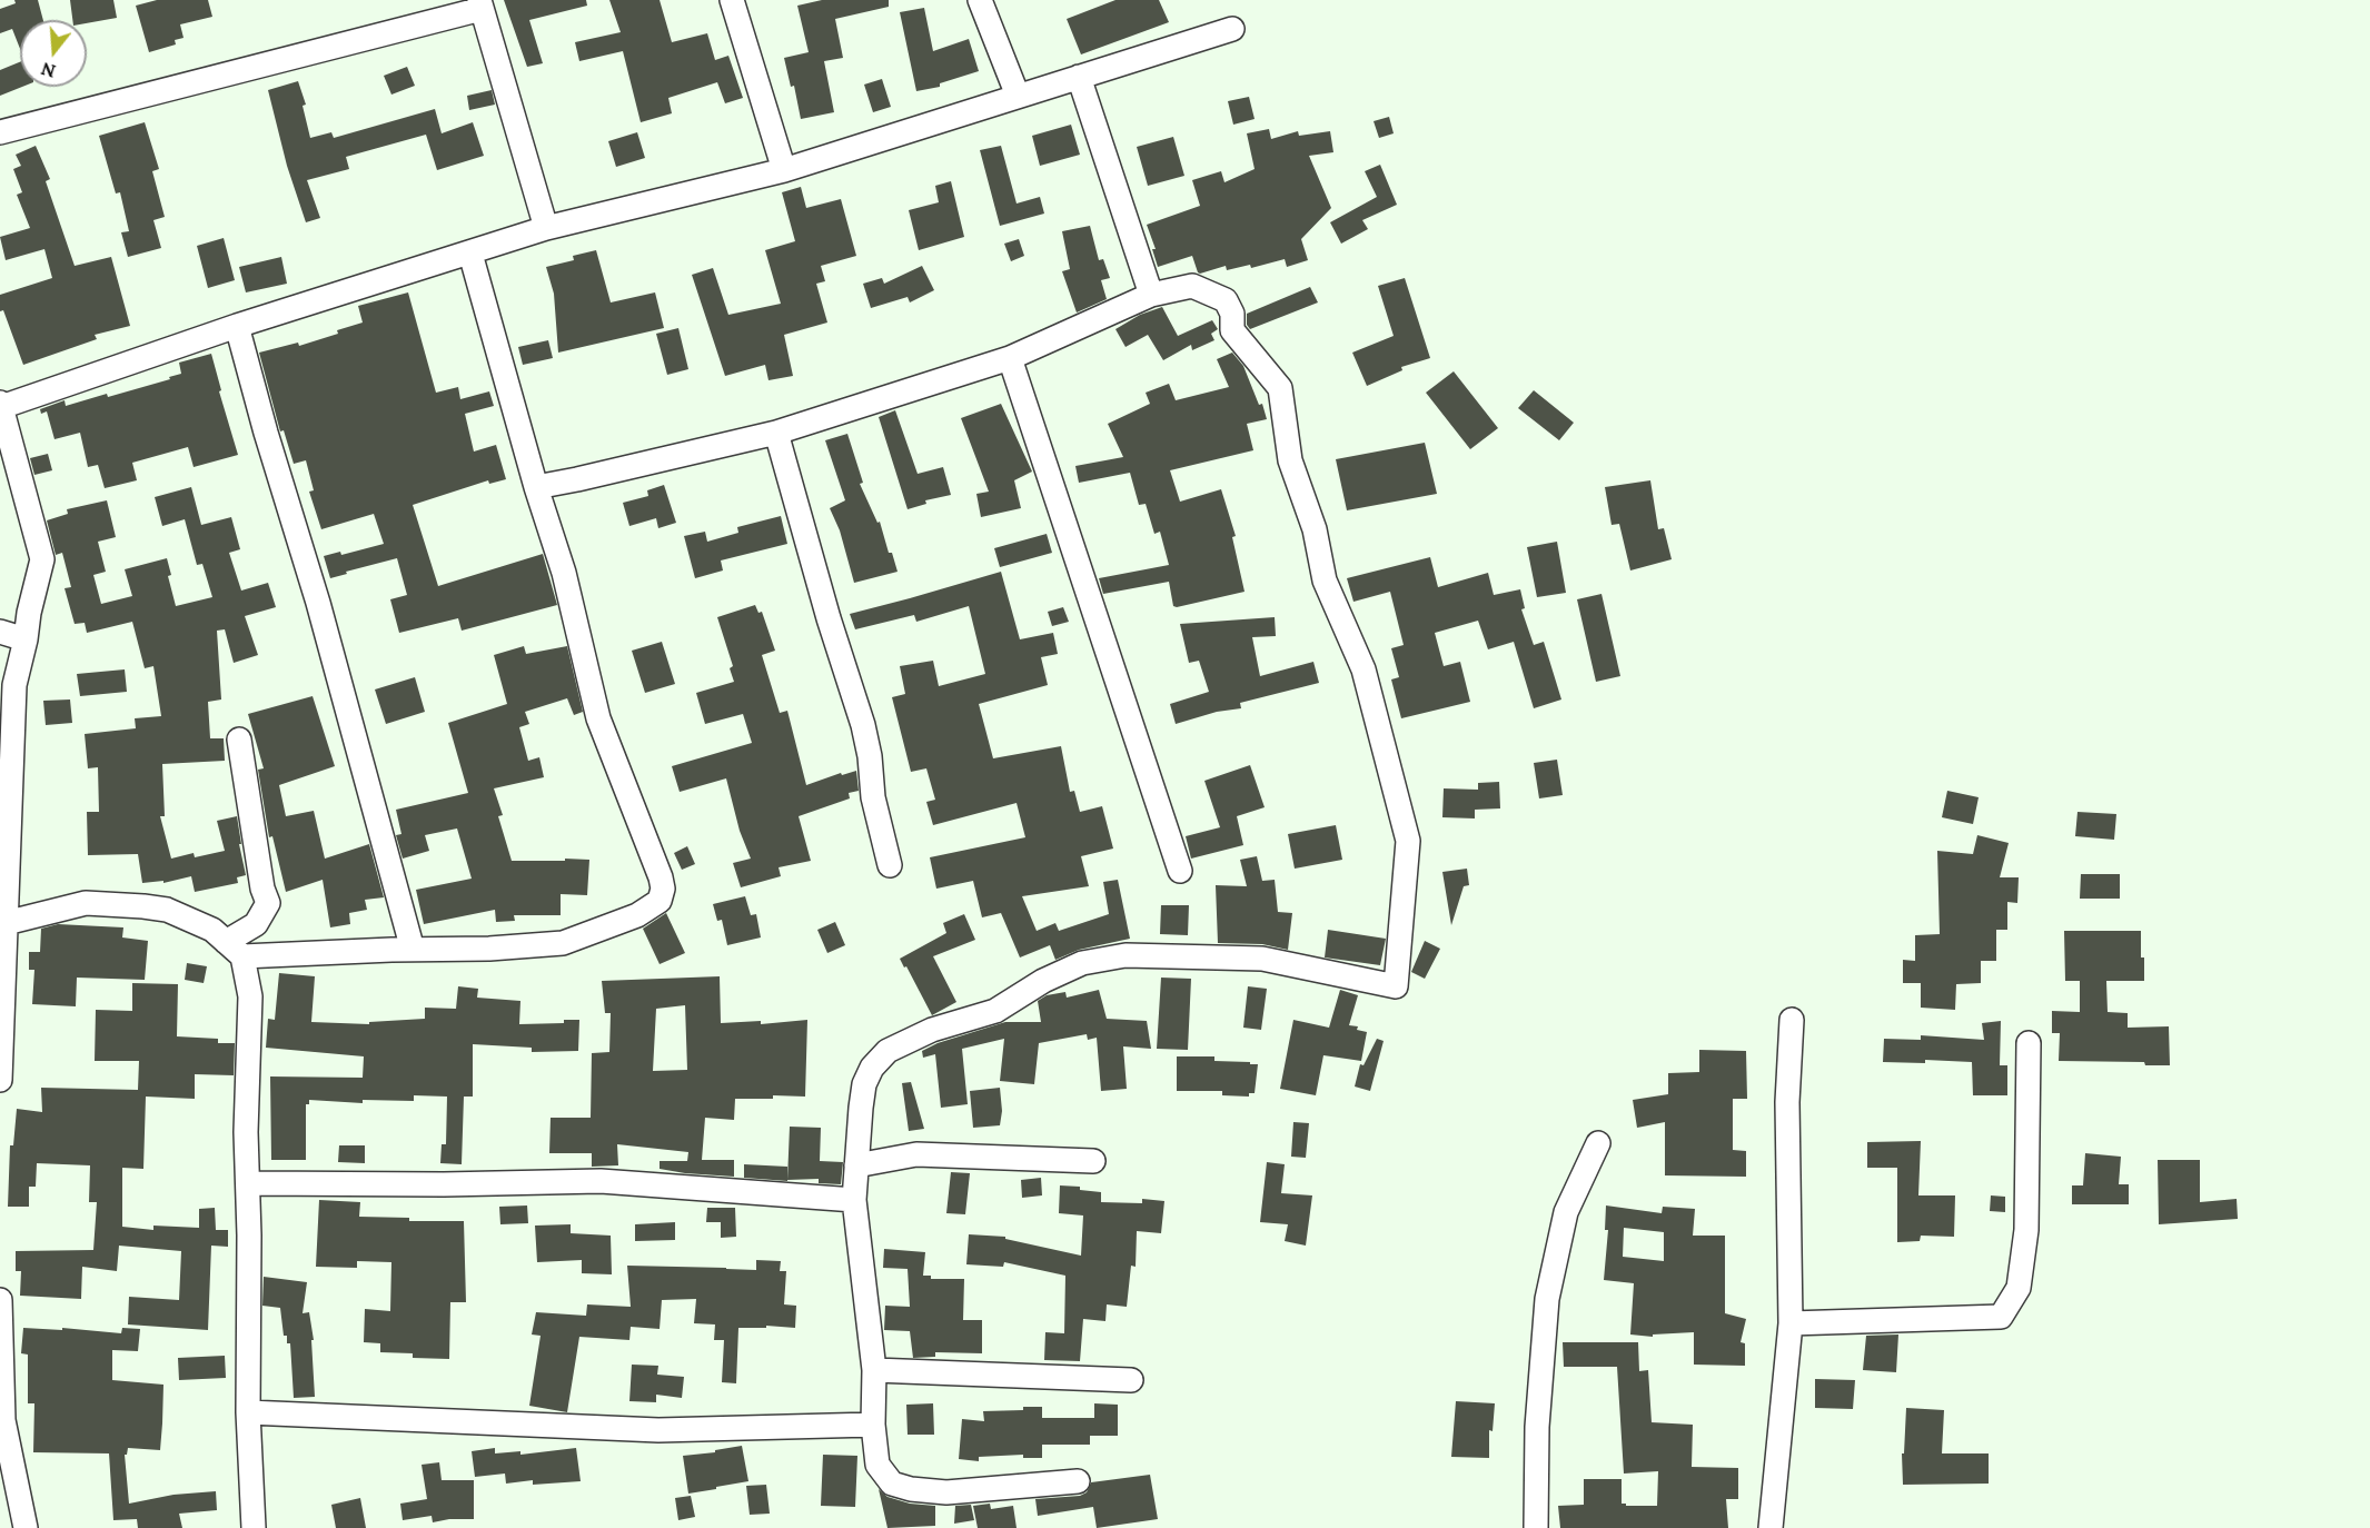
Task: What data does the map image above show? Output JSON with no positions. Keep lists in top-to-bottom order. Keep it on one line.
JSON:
{"north":"bottom"}
